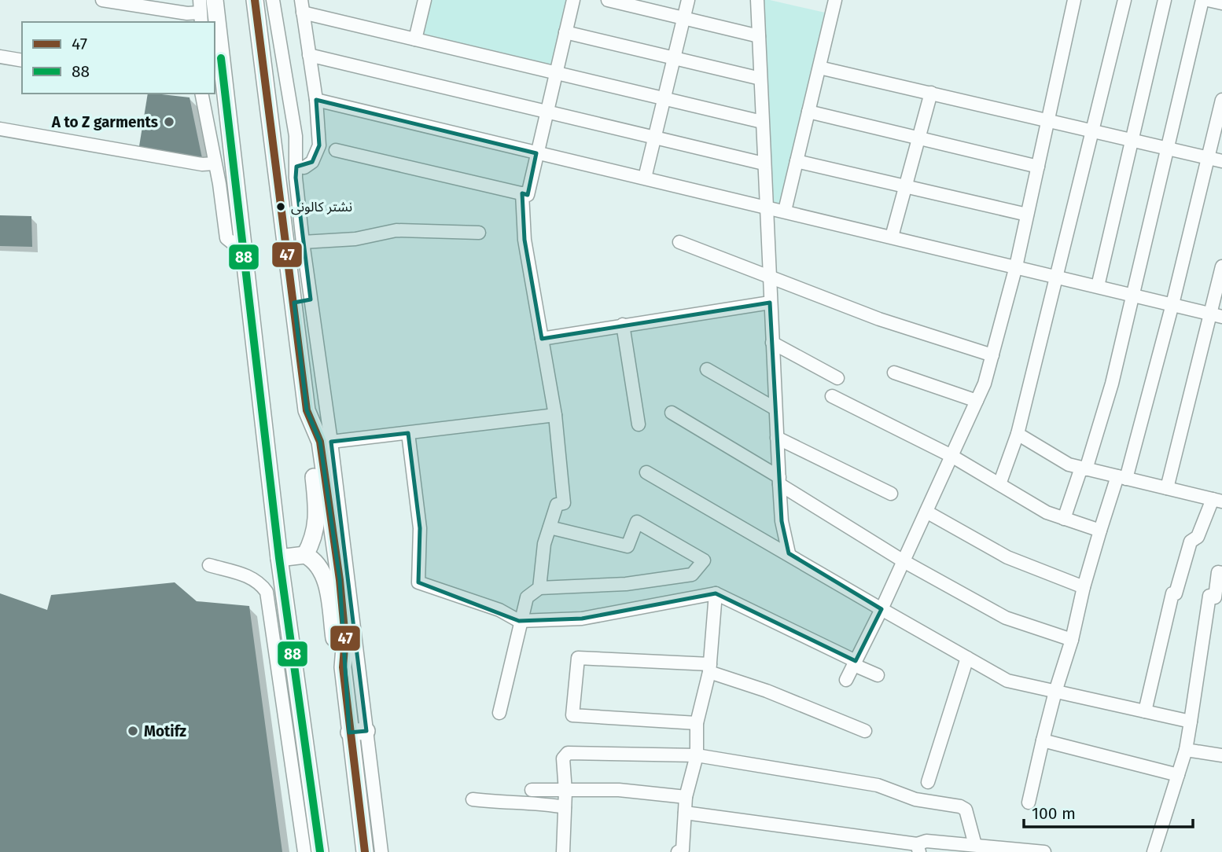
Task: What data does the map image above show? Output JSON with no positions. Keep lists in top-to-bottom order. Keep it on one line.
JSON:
{"places":["A to Z garments","نشتر کالونی","Motifz"],"lines":["transit line 47","transit line 88"],"legend":["47","88"],"scale_bar":"100 m"}
